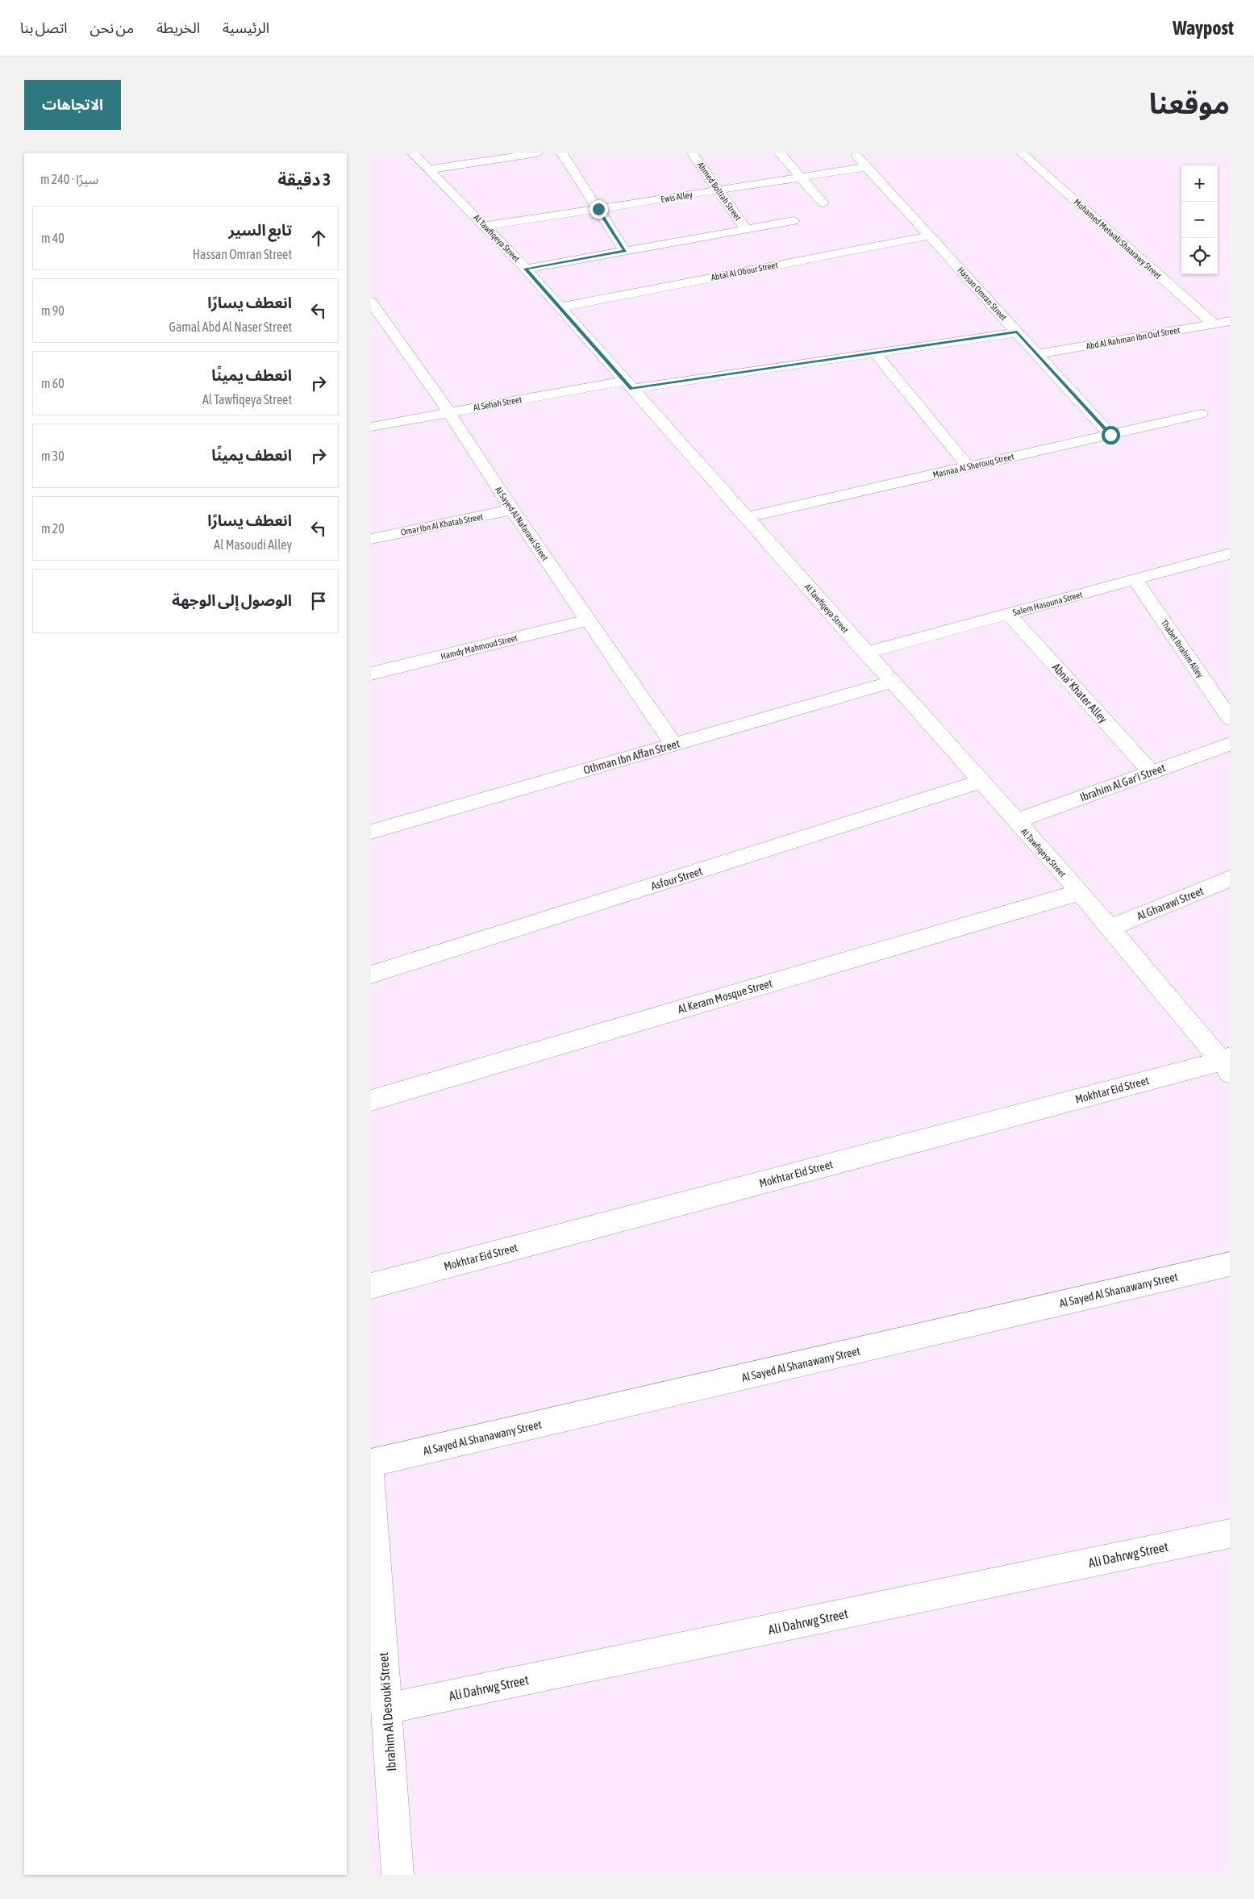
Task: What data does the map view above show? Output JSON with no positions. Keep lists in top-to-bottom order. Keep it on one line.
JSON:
{"streets":{"street":["Ahmed Boltiah Street","Ewis Alley","Al Tawfiqeya Street","Mohamed Metwali Shaarawy Street","Abtal Al Obour Street","Hassan Omran Street","Abd Al Rahman Ibn Ouf Street","Al Sehah Street","Masnaa Al Sherouq Street","Al Sayed Al Nafarawi Street","Omar Ibn Al Khatab Street","Salem Hasouna Street","Hamdy Mahmoud Street","Thabet Ibrahim Alley","Abna' Khater Alley","Othman Ibn Affan Street","Ibrahim Al Gar'i Street","Asfour Street","Al Gharawi Street","Al Keram Mosque Street","Mokhtar Eid Street","Al Sayed Al Shanawany Street","Ali Dahrwg Street","Ibrahim Al Desouki Street"]},"crossings":[["Ahmed Boltiah Street","Ewis Alley"],["Ewis Alley","Al Tawfiqeya Street"],["Ewis Alley","Hassan Omran Street"],["Al Tawfiqeya Street","Abtal Al Obour Street"],["Al Tawfiqeya Street","Al Sehah Street"],["Al Tawfiqeya Street","Masnaa Al Sherouq Street"],["Al Tawfiqeya Street","Salem Hasouna Street"],["Al Tawfiqeya Street","Othman Ibn Affan Street"],["Al Tawfiqeya Street","Ibrahim Al Gar'i Street"],["Al Tawfiqeya Street","Asfour Street"],["Al Tawfiqeya Street","Al Gharawi Street"],["Al Tawfiqeya Street","Al Keram Mosque Street"],["Al Tawfiqeya Street","Mokhtar Eid Street"],["Mohamed Metwali Shaarawy Street","Abd Al Rahman Ibn Ouf Street"],["Abtal Al Obour Street","Hassan Omran Street"],["Hassan Omran Street","Abd Al Rahman Ibn Ouf Street"],["Hassan Omran Street","Al Sehah Street"],["Hassan Omran Street","Masnaa Al Sherouq Street"],["Al Sehah Street","Al Sayed Al Nafarawi Street"],["Al Sayed Al Nafarawi Street","Omar Ibn Al Khatab Street"],["Al Sayed Al Nafarawi Street","Hamdy Mahmoud Street"],["Al Sayed Al Nafarawi Street","Othman Ibn Affan Street"],["Salem Hasouna Street","Thabet Ibrahim Alley"],["Salem Hasouna Street","Abna' Khater Alley"],["Abna' Khater Alley","Ibrahim Al Gar'i Street"],["Ali Dahrwg Street","Ibrahim Al Desouki Street"]],"page":{"header":"Waypost","nav":["الرئيسية","الخريطة","من نحن","اتصل بنا"],"title":"موقعنا","buttons":"الاتجاهات","heading":["3 دقيقة","سيرًا · 240 m"],"map_buttons":["+","−"],"list":[["تابع السير","Hassan Omran Street","40 m"],["انعطف يسارًا","Gamal Abd Al Naser Street","90 m"],["انعطف يمينًا","Al Tawfiqeya Street","60 m"],["انعطف يمينًا","30 m"],["انعطف يسارًا","Al Masoudi Alley","20 m"],"الوصول إلى الوجهة"]}}
